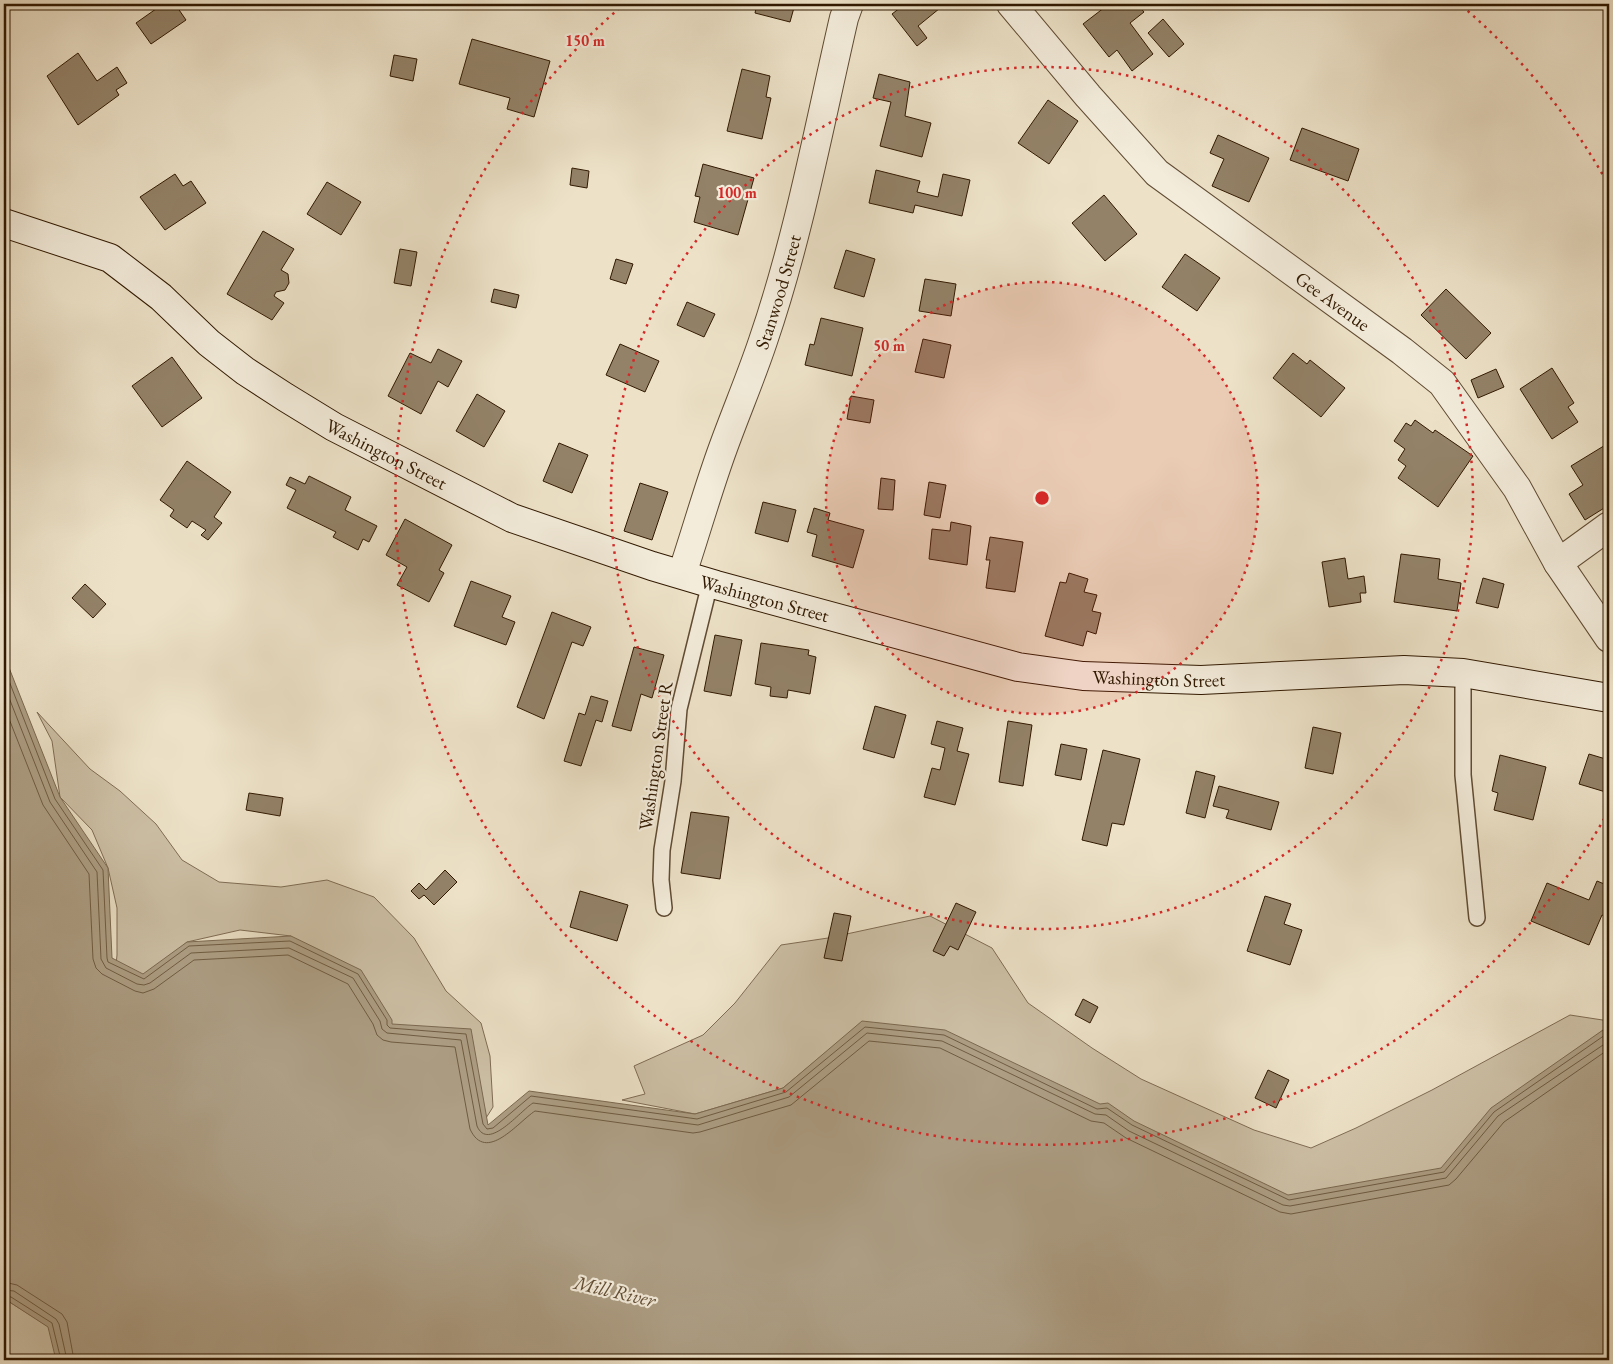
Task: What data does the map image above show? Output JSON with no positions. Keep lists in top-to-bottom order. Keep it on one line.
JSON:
{"streets":{"main road":["Stanwood Street","Gee Avenue","Washington Street"],"lane":["Washington Street R"]},"crossings":[["Stanwood Street","Washington Street"],["Washington Street","Washington Street R"]],"water":["Mill River"],"rings":["150 m","100 m","50 m"]}
